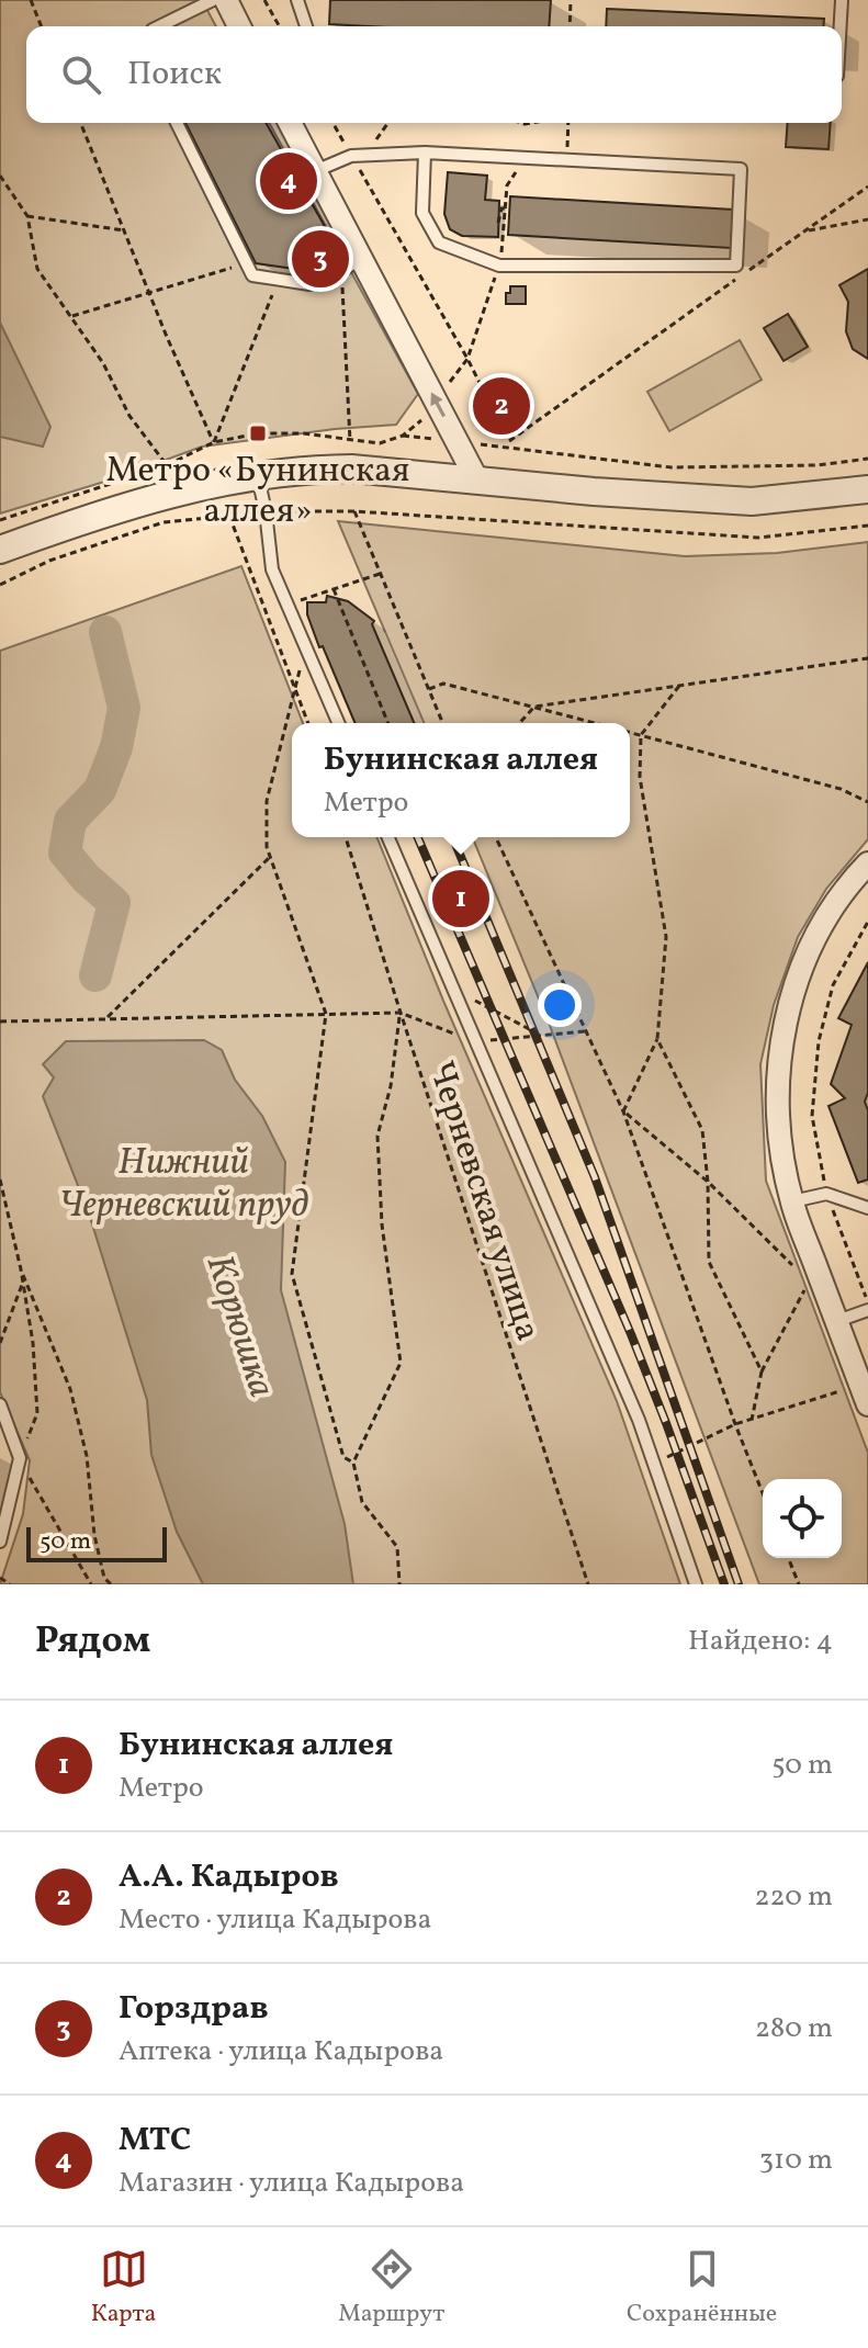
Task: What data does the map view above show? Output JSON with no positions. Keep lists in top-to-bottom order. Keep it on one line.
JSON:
{"streets":{"path":["Черневская улица"]},"water":["Нижний Черневский пруд","Корюшка"],"places":{"transit":["Метро «Бунинская аллея»"]},"scale_bar":"50 m","page":{"search":"Поиск","pins":["4","3","2","1"],"popup":["Бунинская аллея","Метро"],"scale":"50 m","heading":["Рядом","Найдено: 4"],"list":[{"mark":"1","name":"Бунинская аллея","note":"Метро","value":"50 m"},{"mark":"2","name":"А.А. Кадыров","note":"Место · улица Кадырова","value":"220 m"},{"mark":"3","name":"Горздрав","note":"Аптека · улица Кадырова","value":"280 m"},{"mark":"4","name":"МТС","note":"Магазин · улица Кадырова","value":"310 m"}],"nav":["Карта","Маршрут","Сохранённые"]}}
